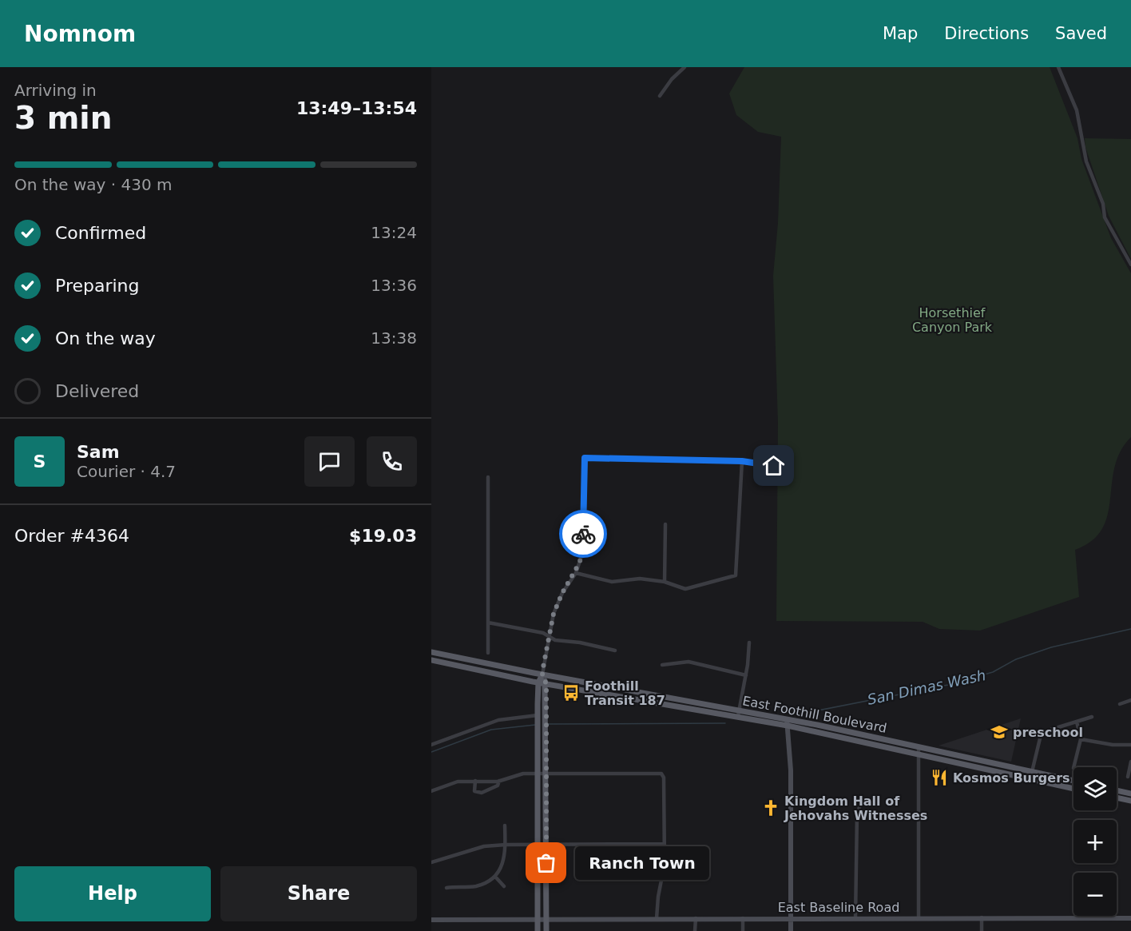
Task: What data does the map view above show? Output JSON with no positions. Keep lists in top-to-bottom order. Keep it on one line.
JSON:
{"streets":{"main road":["East Foothill Boulevard","East Baseline Road"]},"water":["San Dimas Wash"],"parks":["Horsethief Canyon Park"],"places":{"bus stop":["Foothill Transit 187"],"school or university":["preschool"],"restaurant":["Kosmos Burgers"],"church":["Kingdom Hall of Jehovahs Witnesses"],"other":["Ranch Town"]},"page":{"header":"Nomnom","nav":["Map","Directions","Saved"],"heading":["3 min","Arriving in","13:49–13:54"],"panel":["Sam","Courier · 4.7","Order #4364","$19.03"],"bar":"On the way · 430 m","list":[["Confirmed","13:24"],["Preparing","13:36"],["On the way","13:38"],"Delivered"],"round":"S","map_buttons":["+","−"],"bubble":"Ranch Town","buttons":["Help","Share"]}}
